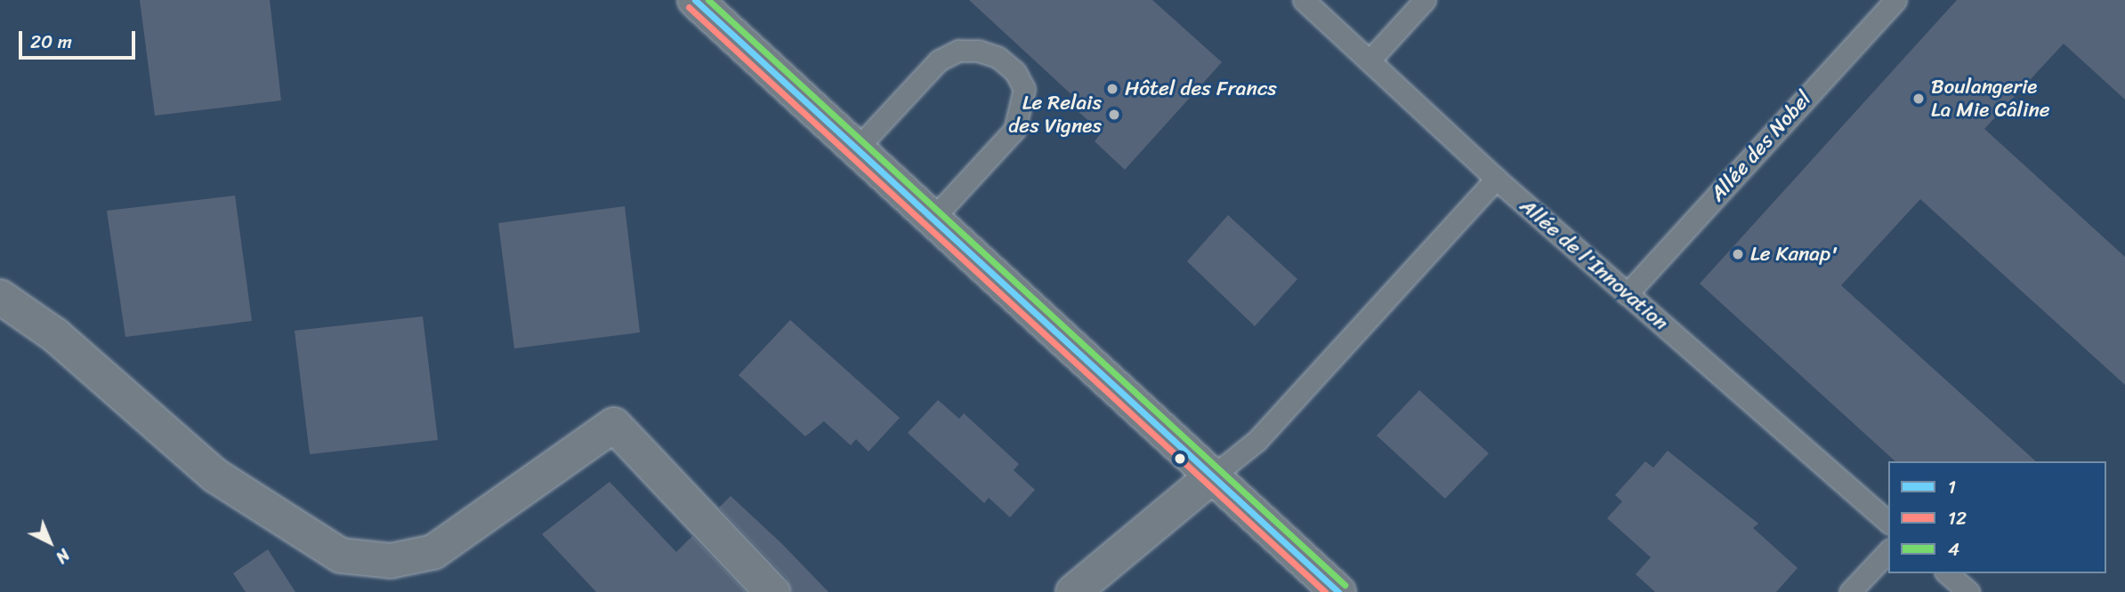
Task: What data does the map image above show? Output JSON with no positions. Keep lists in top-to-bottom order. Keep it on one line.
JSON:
{"streets":{"lane":["Allée des Nobel","Allée de l'Innovation"]},"crossings":[["Allée des Nobel","Allée de l'Innovation"]],"places":["Hôtel des Francs","Boulangerie La Mie Câline","Le Relais des Vignes","Le Kanap'"],"lines":["transit line 1","transit line 4","transit line 12"],"legend":["1","12","4"],"scale_bar":"20 m","north":"bottom right"}
